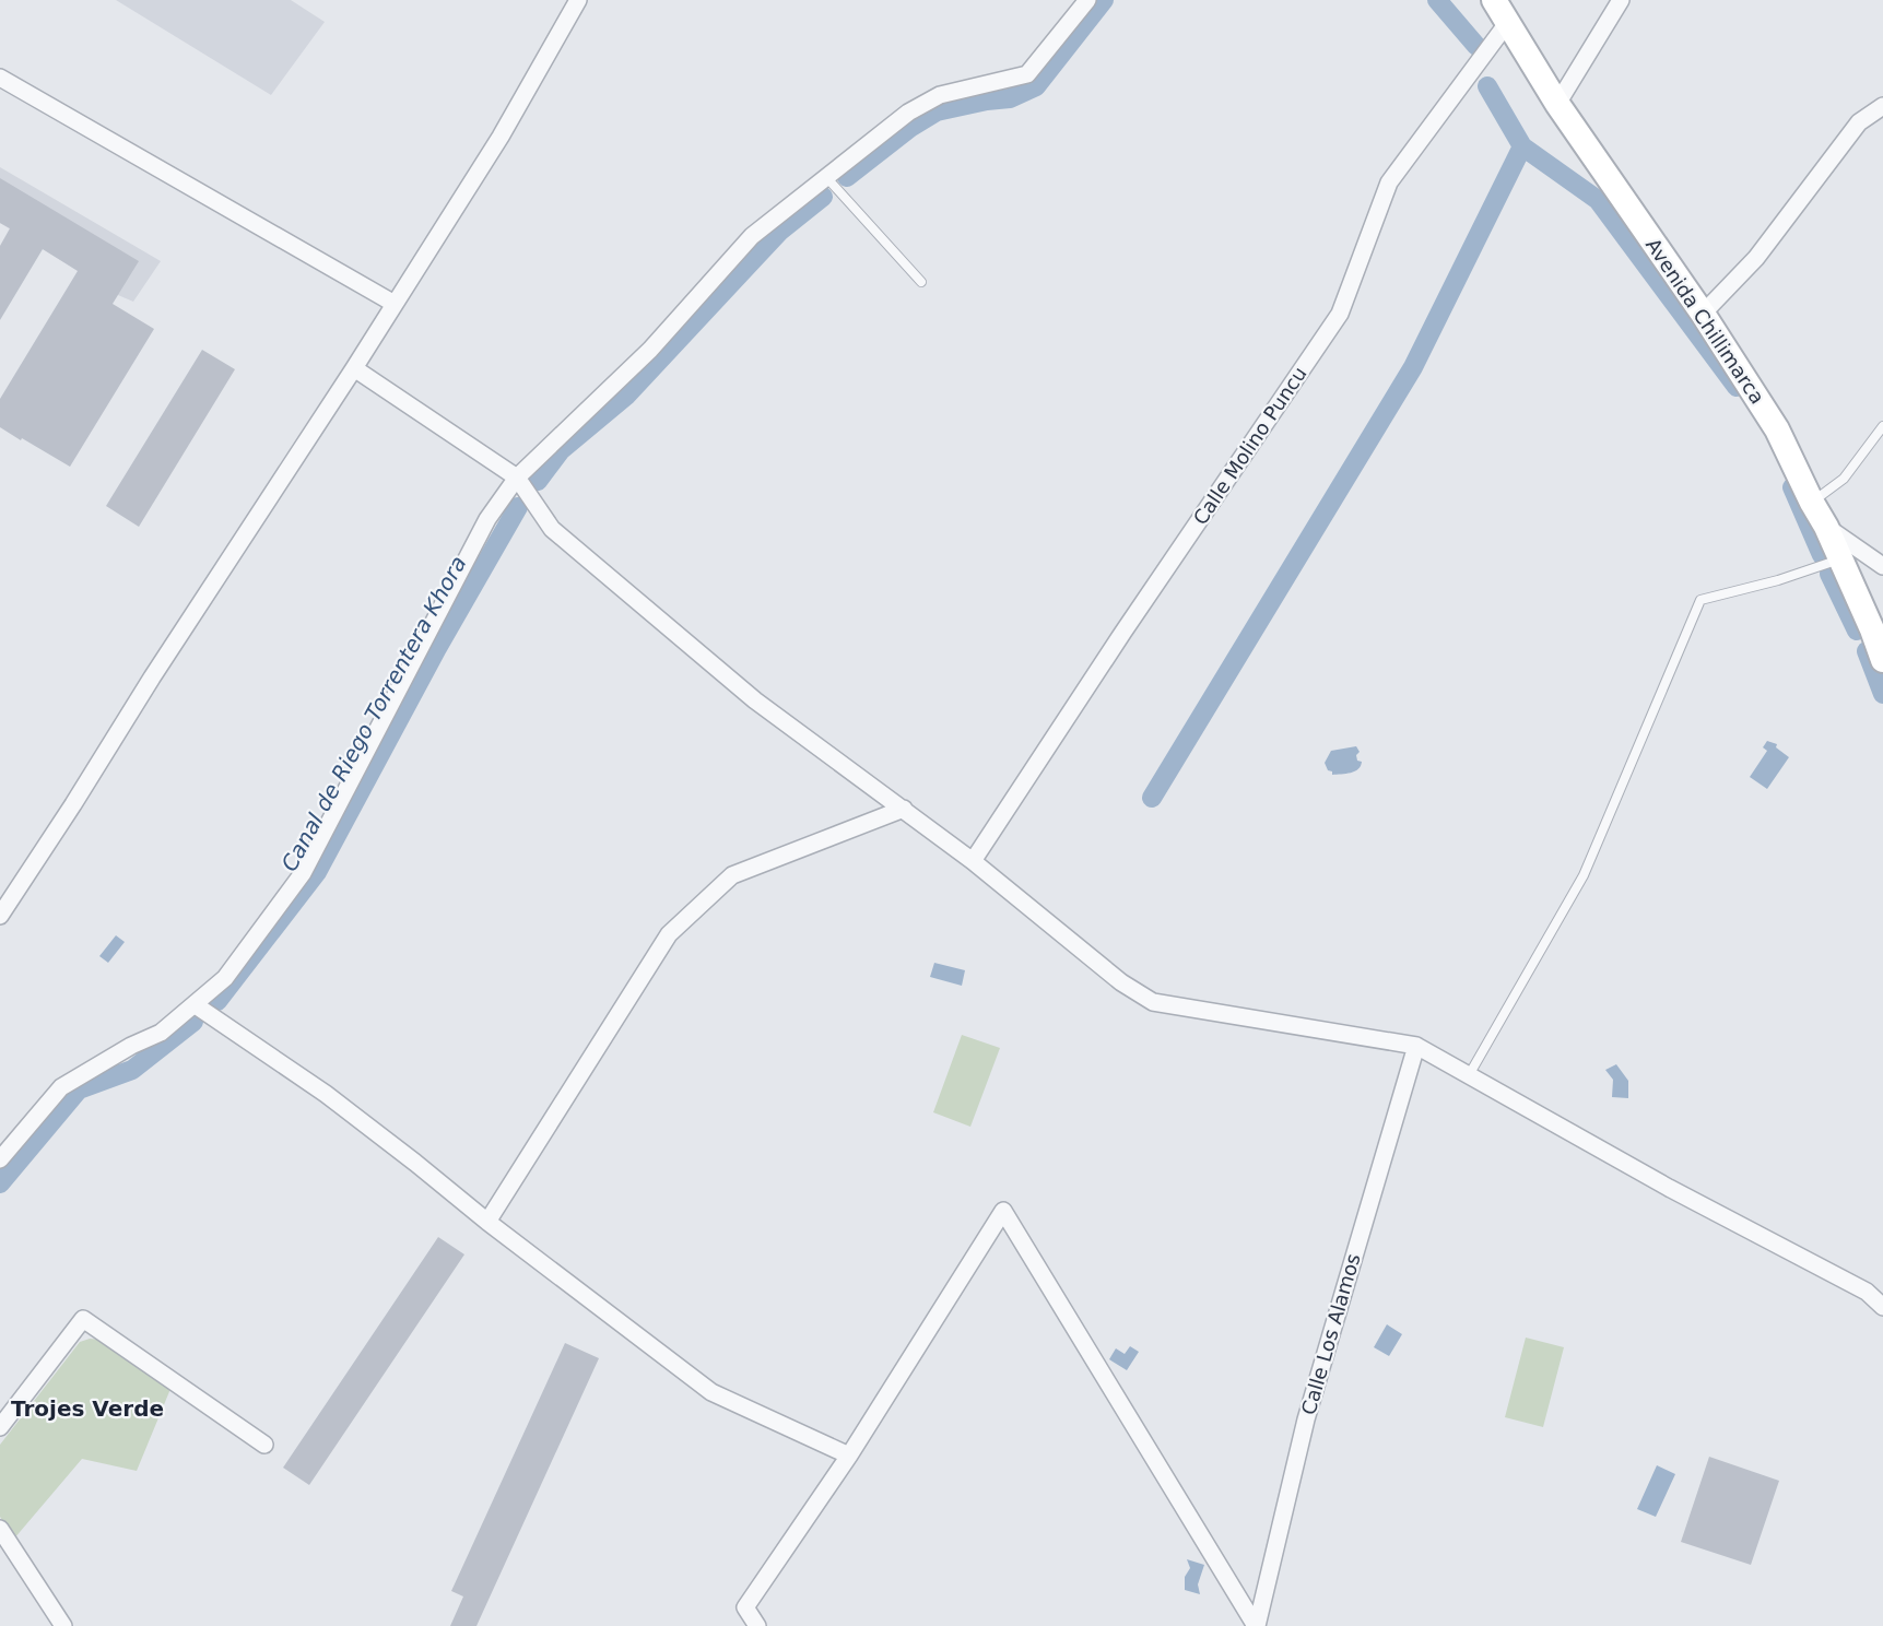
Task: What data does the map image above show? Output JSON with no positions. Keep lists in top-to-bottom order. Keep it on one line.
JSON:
{"streets":{"street":["Avenida Chillimarca","Calle Molino Puncu","Calle Los Alamos"]},"crossings":[["Avenida Chillimarca","Calle Molino Puncu"]],"districts":["Trojes Verde"],"water":["Canal de Riego Torrentera Khora"]}
